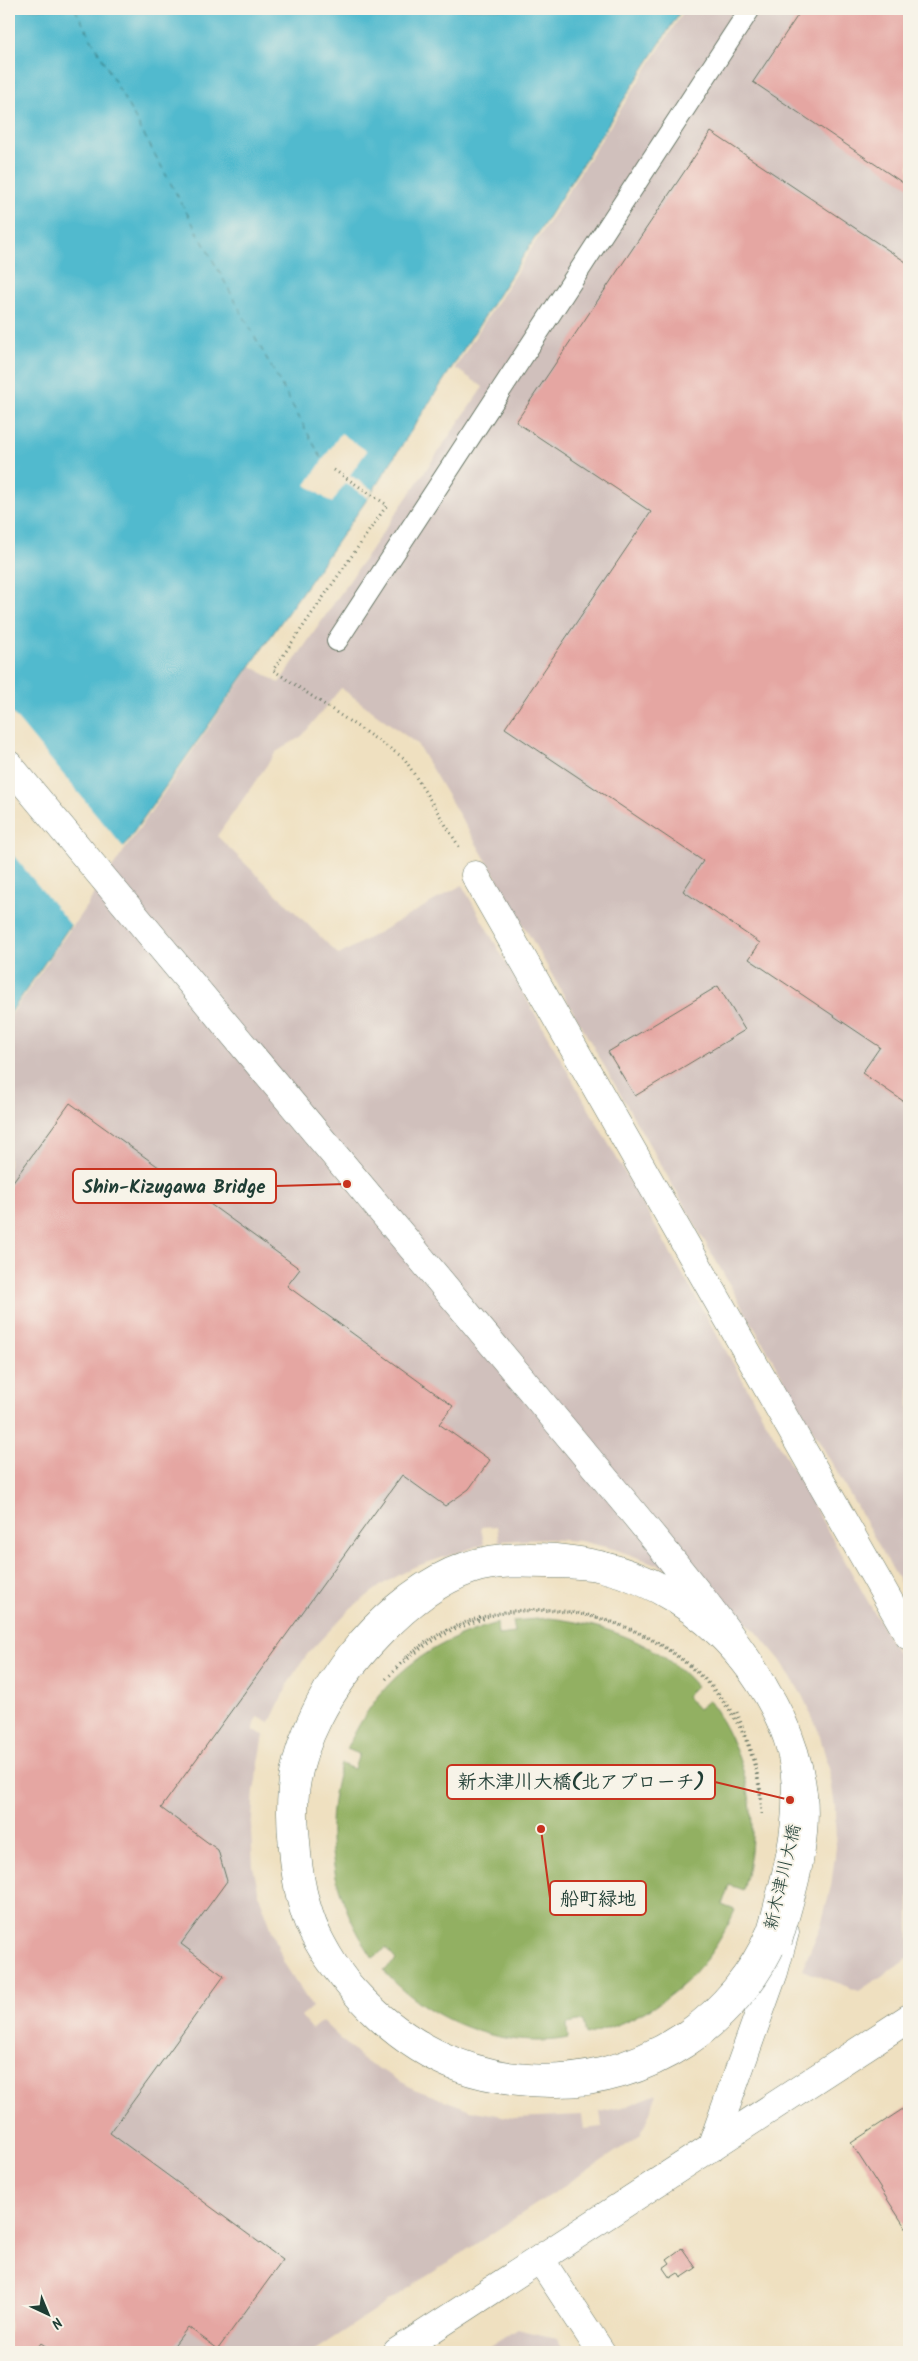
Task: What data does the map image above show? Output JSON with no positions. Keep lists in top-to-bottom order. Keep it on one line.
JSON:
{"streets":{"street":["新木津川大橋"]},"places":["Shin-Kizugawa Bridge","新木津川大橋(北アプローチ)","船町緑地"],"north":"bottom right"}
